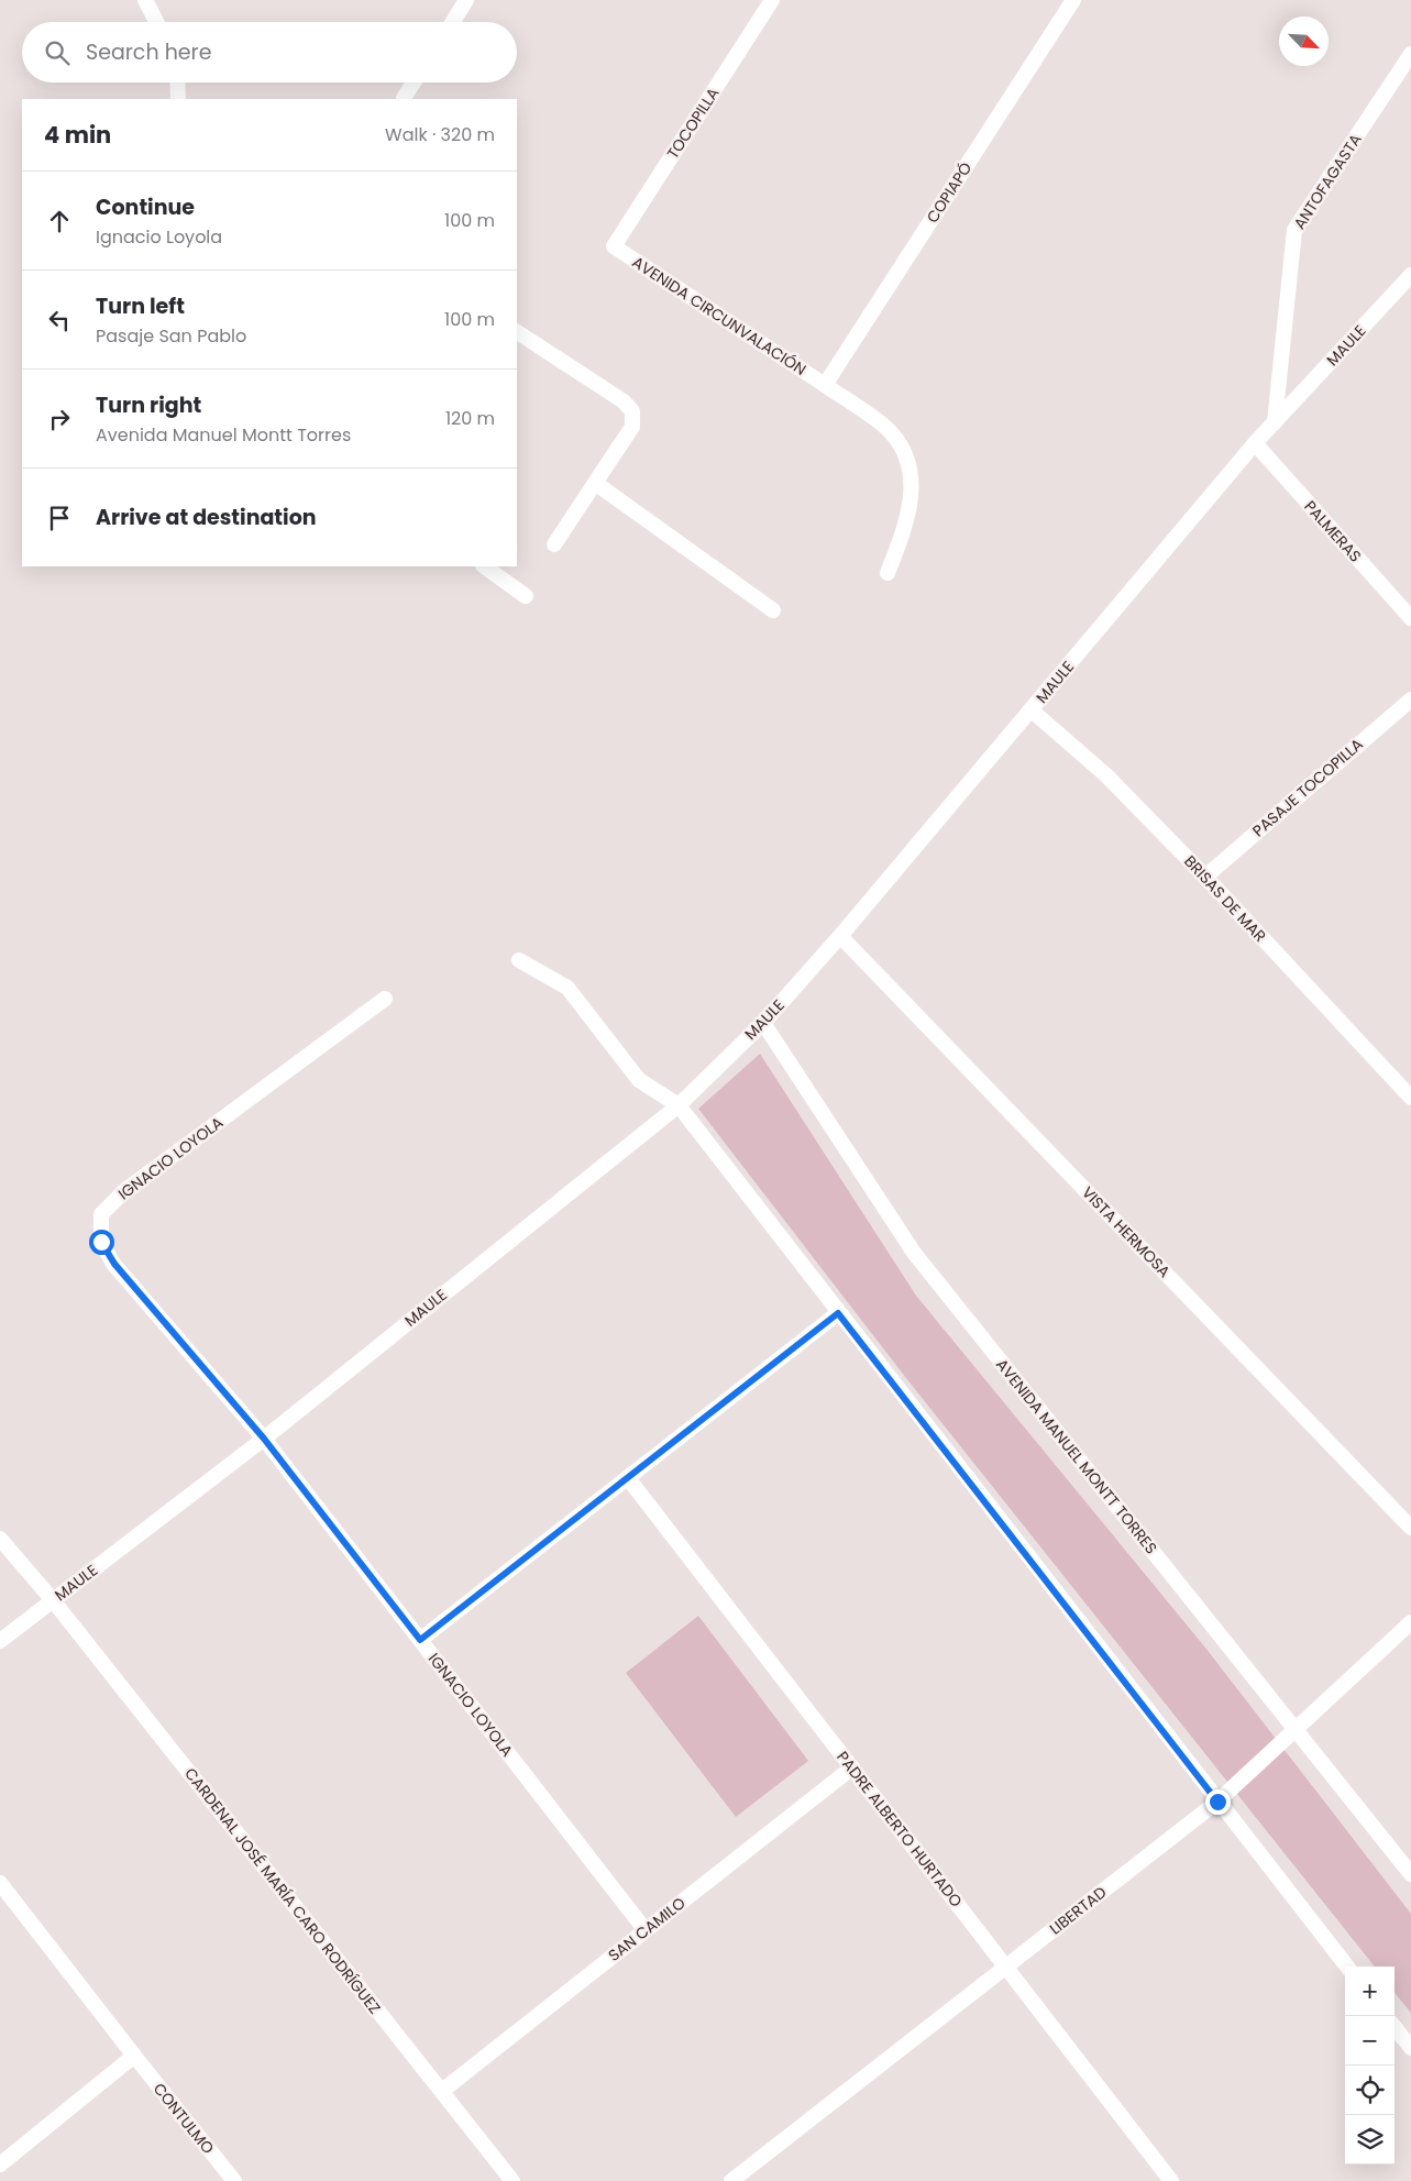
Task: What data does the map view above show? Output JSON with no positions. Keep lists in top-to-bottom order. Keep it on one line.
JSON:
{"streets":{"street":["TOCOPILLA","ANTOFAGASTA","COPIAPÓ","AVENIDA CIRCUNVALACIÓN","MAULE","PALMERAS","PASAJE TOCOPILLA","BRISAS DE MAR","IGNACIO LOYOLA","VISTA HERMOSA","AVENIDA MANUEL MONTT TORRES","PADRE ALBERTO HURTADO","CARDENAL JOSÉ MARÍA CARO RODRÍGUEZ","LIBERTAD","SAN CAMILO","CONTULMO"]},"crossings":[["TOCOPILLA","AVENIDA CIRCUNVALACIÓN"],["ANTOFAGASTA","MAULE"],["COPIAPÓ","AVENIDA CIRCUNVALACIÓN"],["MAULE","PALMERAS"],["MAULE","BRISAS DE MAR"],["MAULE","IGNACIO LOYOLA"],["MAULE","VISTA HERMOSA"],["MAULE","AVENIDA MANUEL MONTT TORRES"],["MAULE","CARDENAL JOSÉ MARÍA CARO RODRÍGUEZ"],["PASAJE TOCOPILLA","BRISAS DE MAR"],["IGNACIO LOYOLA","SAN CAMILO"],["AVENIDA MANUEL MONTT TORRES","LIBERTAD"],["PADRE ALBERTO HURTADO","LIBERTAD"],["PADRE ALBERTO HURTADO","SAN CAMILO"],["CARDENAL JOSÉ MARÍA CARO RODRÍGUEZ","SAN CAMILO"]],"north":"bottom right","page":{"search":"Search here","heading":["4 min","Walk · 320 m"],"list":[["Continue","Ignacio Loyola","100 m"],["Turn left","Pasaje San Pablo","100 m"],["Turn right","Avenida Manuel Montt Torres","120 m"],"Arrive at destination"],"map_buttons":["+","−"]}}
